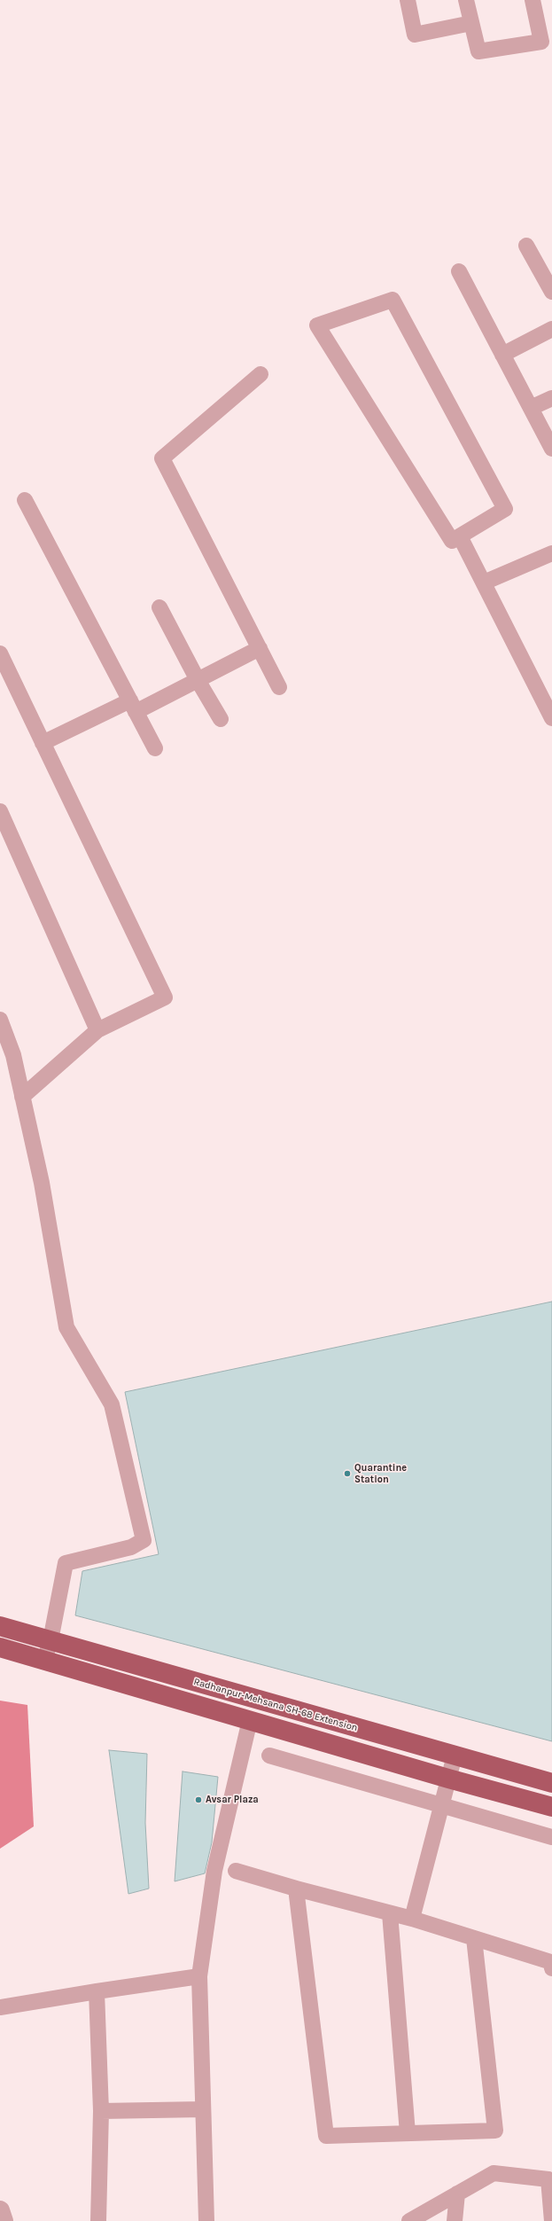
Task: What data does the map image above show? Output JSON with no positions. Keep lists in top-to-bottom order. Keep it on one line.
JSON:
{"streets":{"highway":["Radhanpur-Mehsana SH-68 Extension"]},"places":["Quarantine Station","Avsar Plaza"]}
